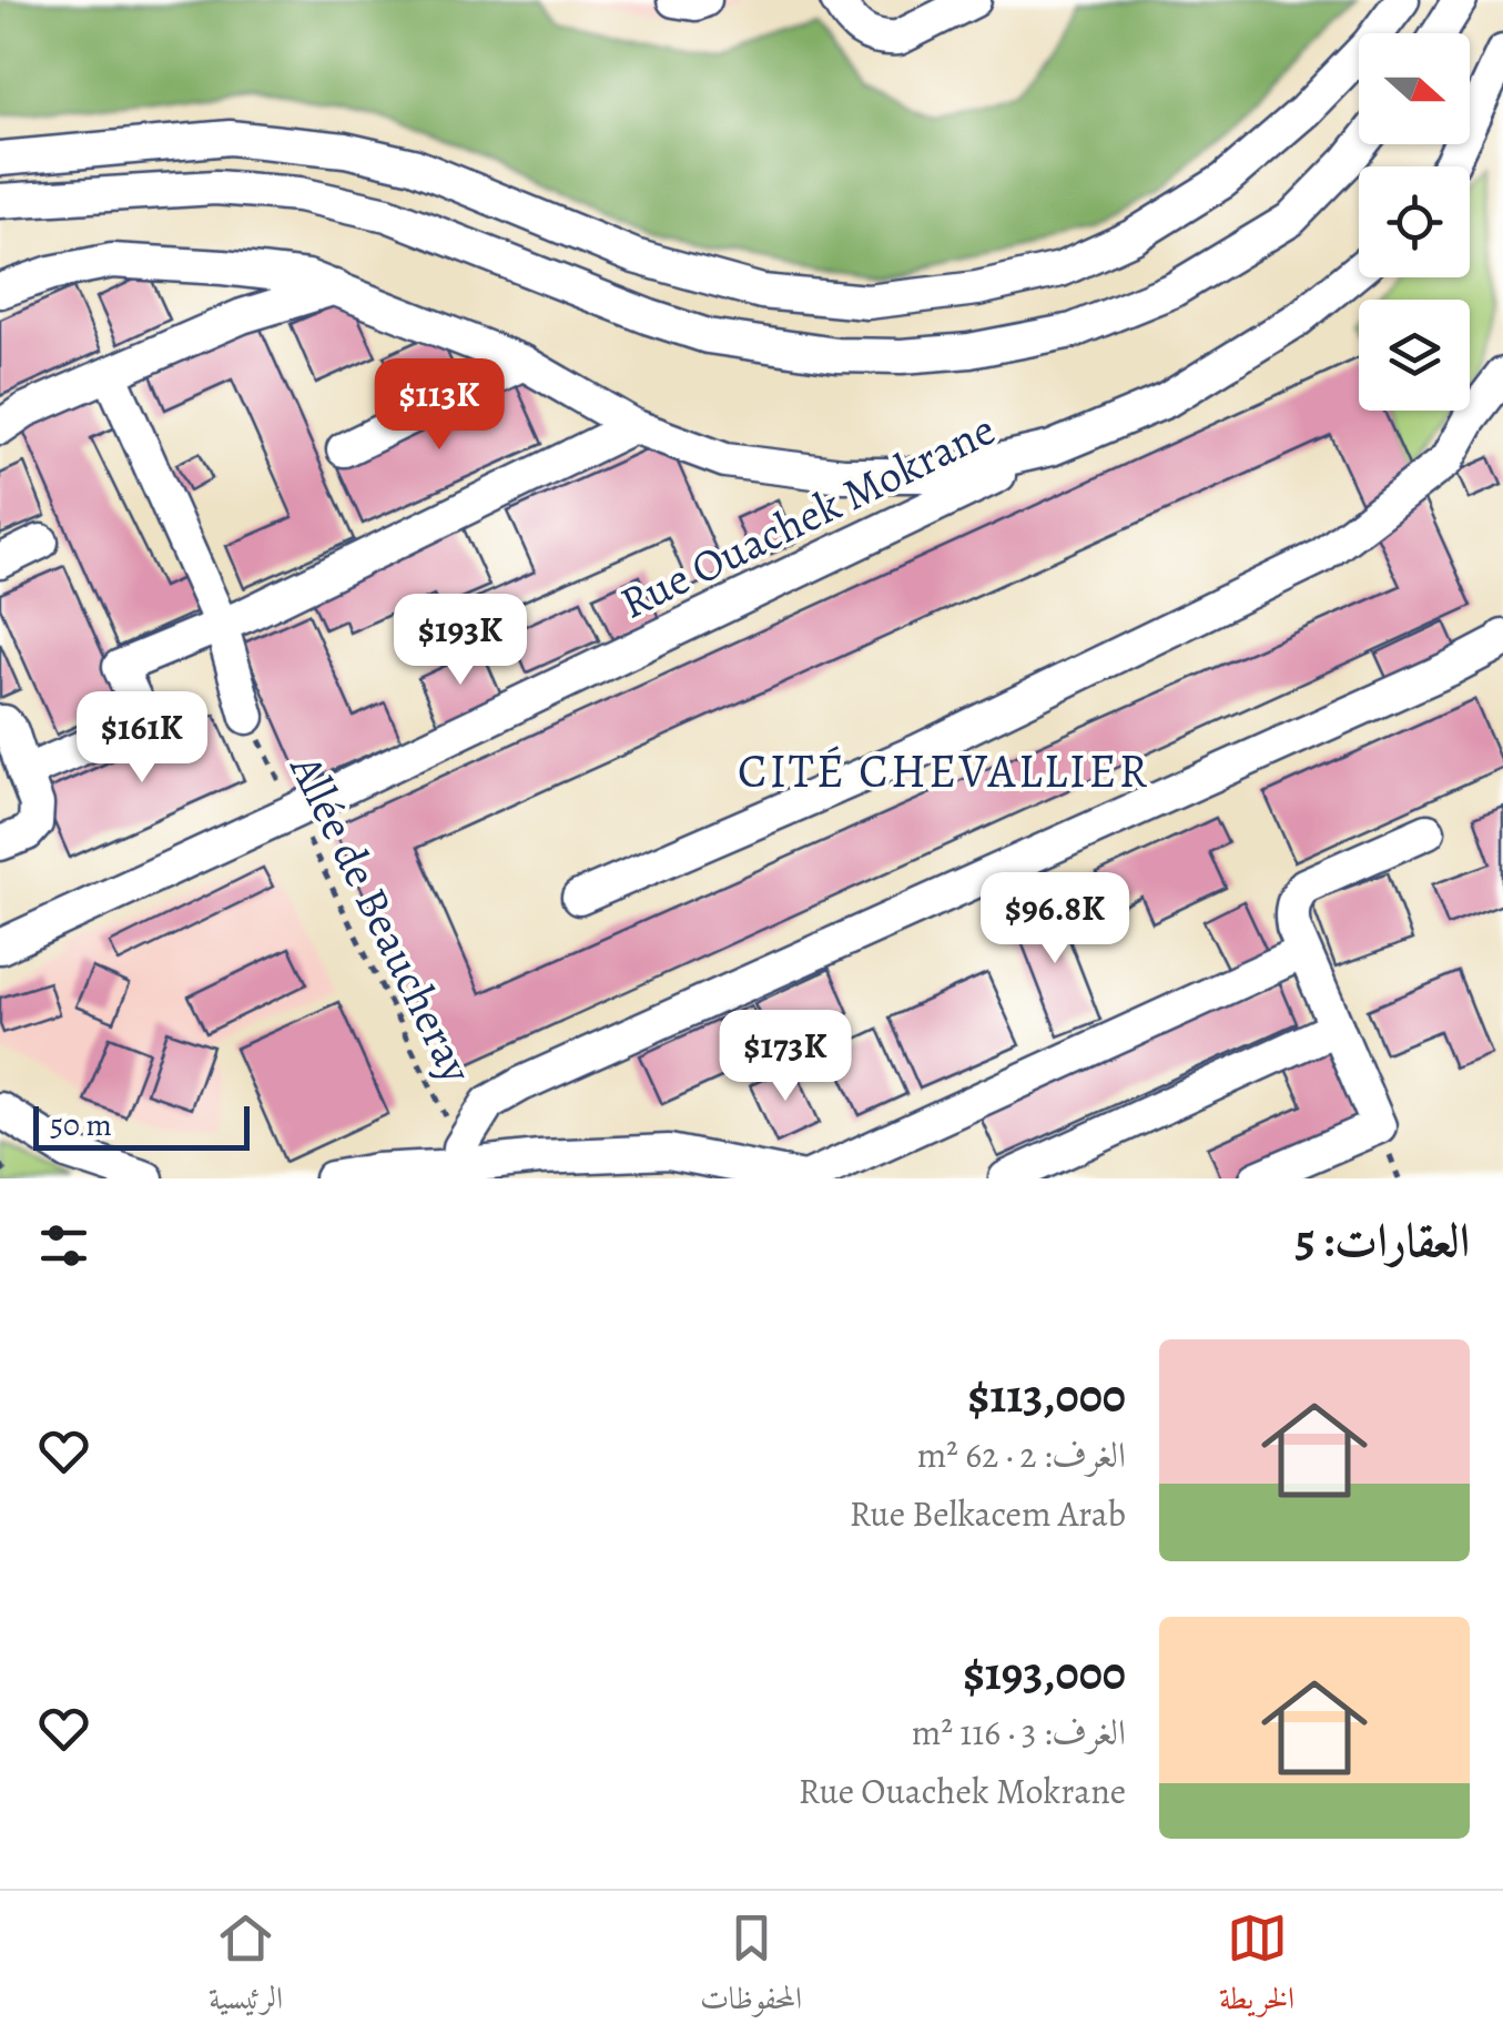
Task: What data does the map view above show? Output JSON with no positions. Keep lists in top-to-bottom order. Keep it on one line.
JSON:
{"streets":{"street":["Rue Ouachek Mokrane"],"path":["Allée de Beaucheray"]},"crossings":[["Rue Ouachek Mokrane","Allée de Beaucheray"]],"districts":["CITÉ CHEVALLIER"],"scale_bar":"50 m","north":"right","page":{"price":["$113K","$193K","$161K","$96.8K","$173K"],"scale":"50 m","heading":"العقارات: 5","list":[{"name":"$113,000","note":"الغرف: 2 · 62 m² · Rue Belkacem Arab"},{"name":"$193,000","note":"الغرف: 3 · 116 m² · Rue Ouachek Mokrane"}],"tabs":["الخريطة","المحفوظات","الرئيسية"]}}
